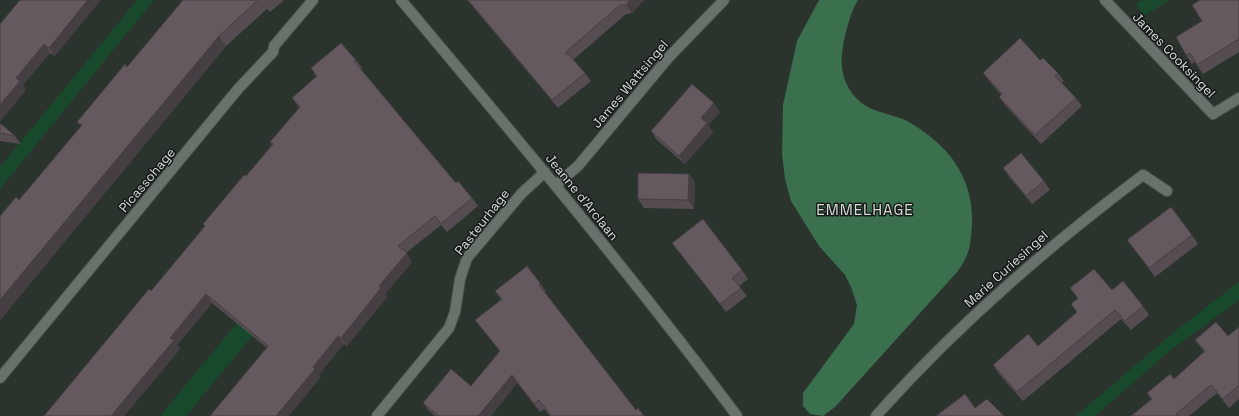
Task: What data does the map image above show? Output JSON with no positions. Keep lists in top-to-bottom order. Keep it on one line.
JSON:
{"streets":{"street":["James Cooksingel","James Wattsingel","Picassohage","Jeanne d'Arclaan","Pasteurhage","Marie Curiesingel"]},"crossings":[["James Wattsingel","Jeanne d'Arclaan"],["Jeanne d'Arclaan","Pasteurhage"]],"districts":["EMMELHAGE"]}
